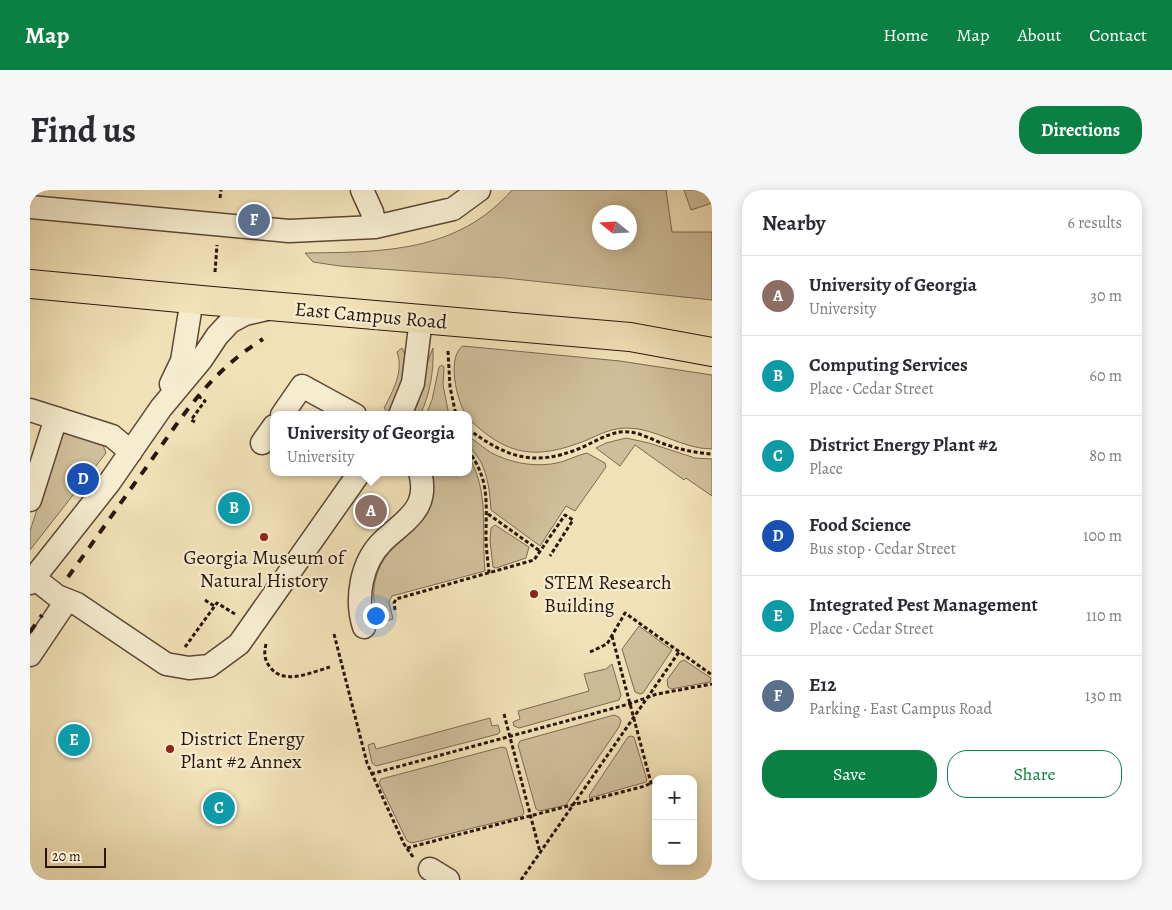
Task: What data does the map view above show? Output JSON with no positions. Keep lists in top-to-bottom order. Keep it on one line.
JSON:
{"streets":{"main road":["East Campus Road"]},"places":["Georgia Museum of Natural History","STEM Research Building","District Energy Plant #2 Annex"],"scale_bar":"20 m","north":"left","page":{"header":"Map","nav":["Home","Map","About","Contact"],"title":"Find us","buttons":["Directions",["Save","Share"]],"heading":["Nearby","6 results"],"pins":["F","D","B","A","E","C"],"list":[{"mark":"A","name":"University of Georgia","note":"University","value":"30 m"},{"mark":"B","name":"Computing Services","note":"Place · Cedar Street","value":"60 m"},{"mark":"C","name":"District Energy Plant #2","note":"Place","value":"80 m"},{"mark":"D","name":"Food Science","note":"Bus stop · Cedar Street","value":"100 m"},{"mark":"E","name":"Integrated Pest Management","note":"Place · Cedar Street","value":"110 m"},{"mark":"F","name":"E12","note":"Parking · East Campus Road","value":"130 m"}],"popup":["University of Georgia","University"],"map_buttons":["+","−"],"scale":"20 m"}}
